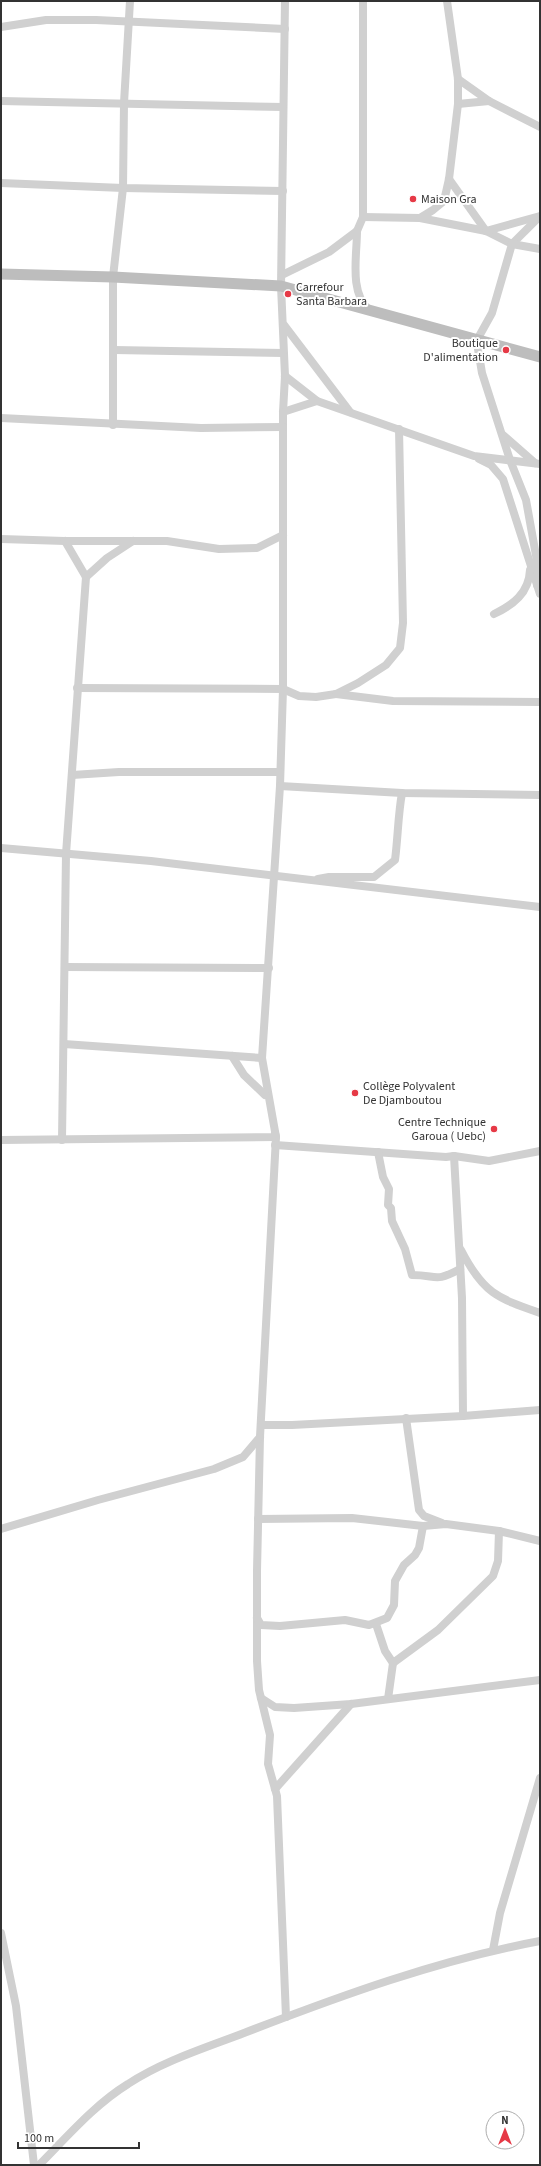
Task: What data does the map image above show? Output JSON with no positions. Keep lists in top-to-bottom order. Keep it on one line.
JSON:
{"places":["Maison Gra","Carrefour Santa Barbara","Boutique D'alimentation","Collège Polyvalent De Djamboutou","Centre Technique Garoua ( Uebc)"],"scale_bar":"100 m","north":"top"}
